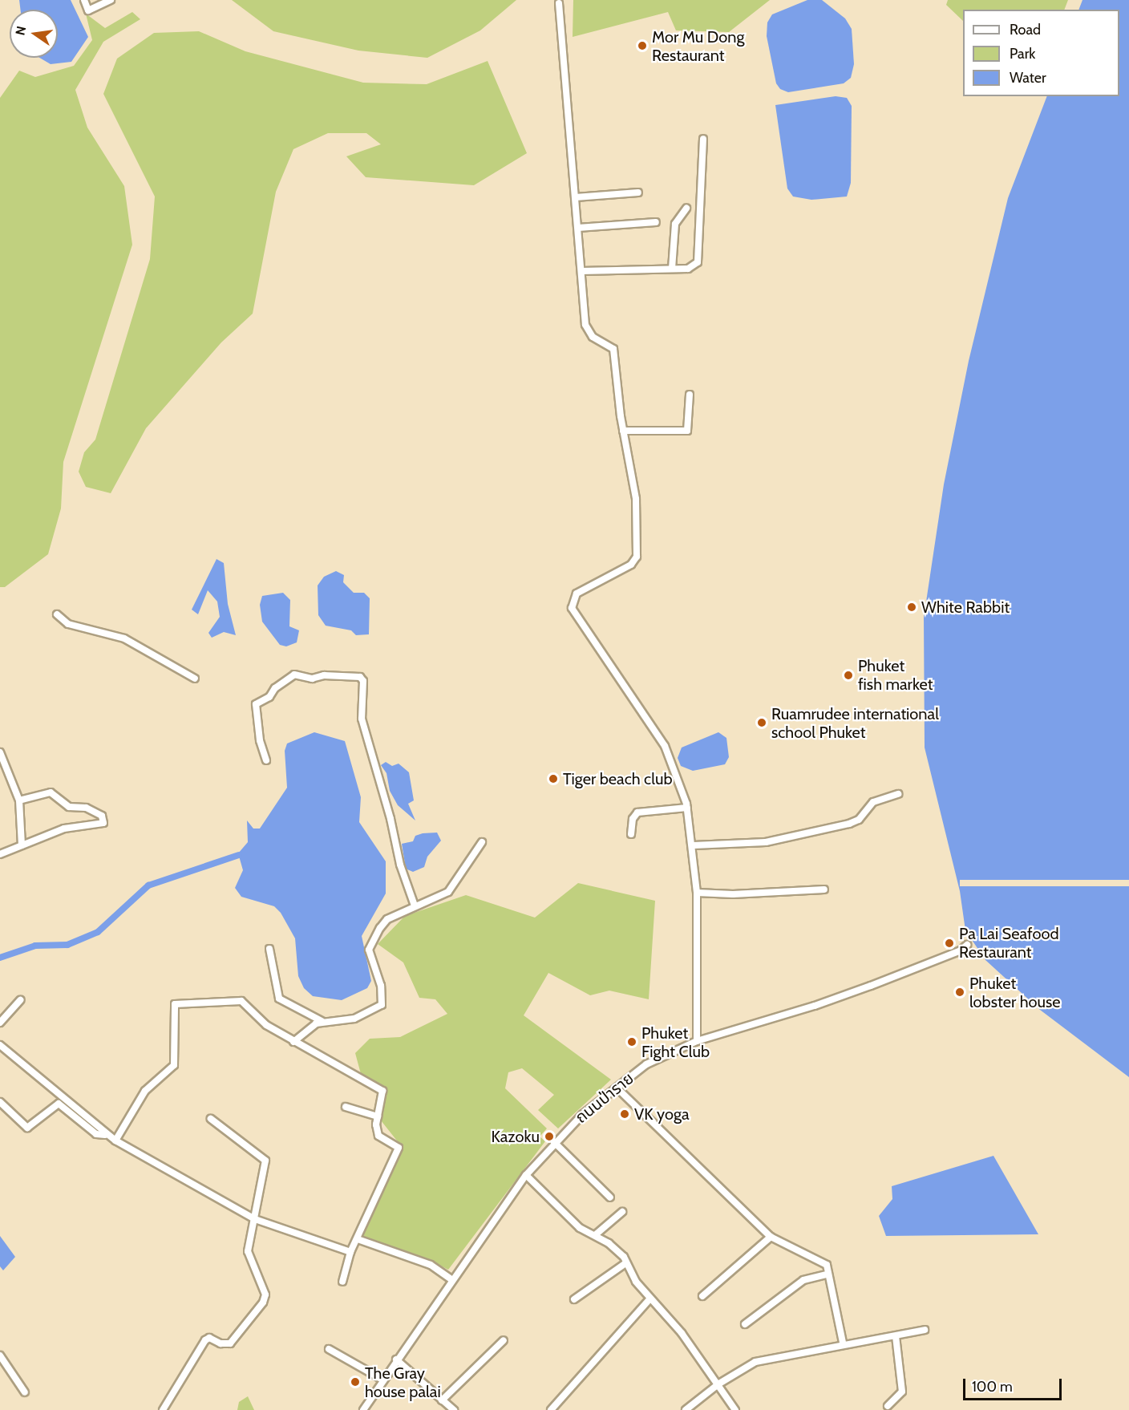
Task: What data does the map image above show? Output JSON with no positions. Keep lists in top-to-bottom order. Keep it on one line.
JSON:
{"streets":{"street":["ถนนป่าราย"]},"places":["Mor Mu Dong Restaurant","White Rabbit","Phuket fish market","Ruamrudee international school Phuket","Tiger beach club","Pa Lai Seafood Restaurant","Phuket lobster house","Phuket Fight Club","VK yoga","Kazoku","The Gray house palai"],"legend":["Road","Park","Water"],"scale_bar":"100 m","north":"left"}
